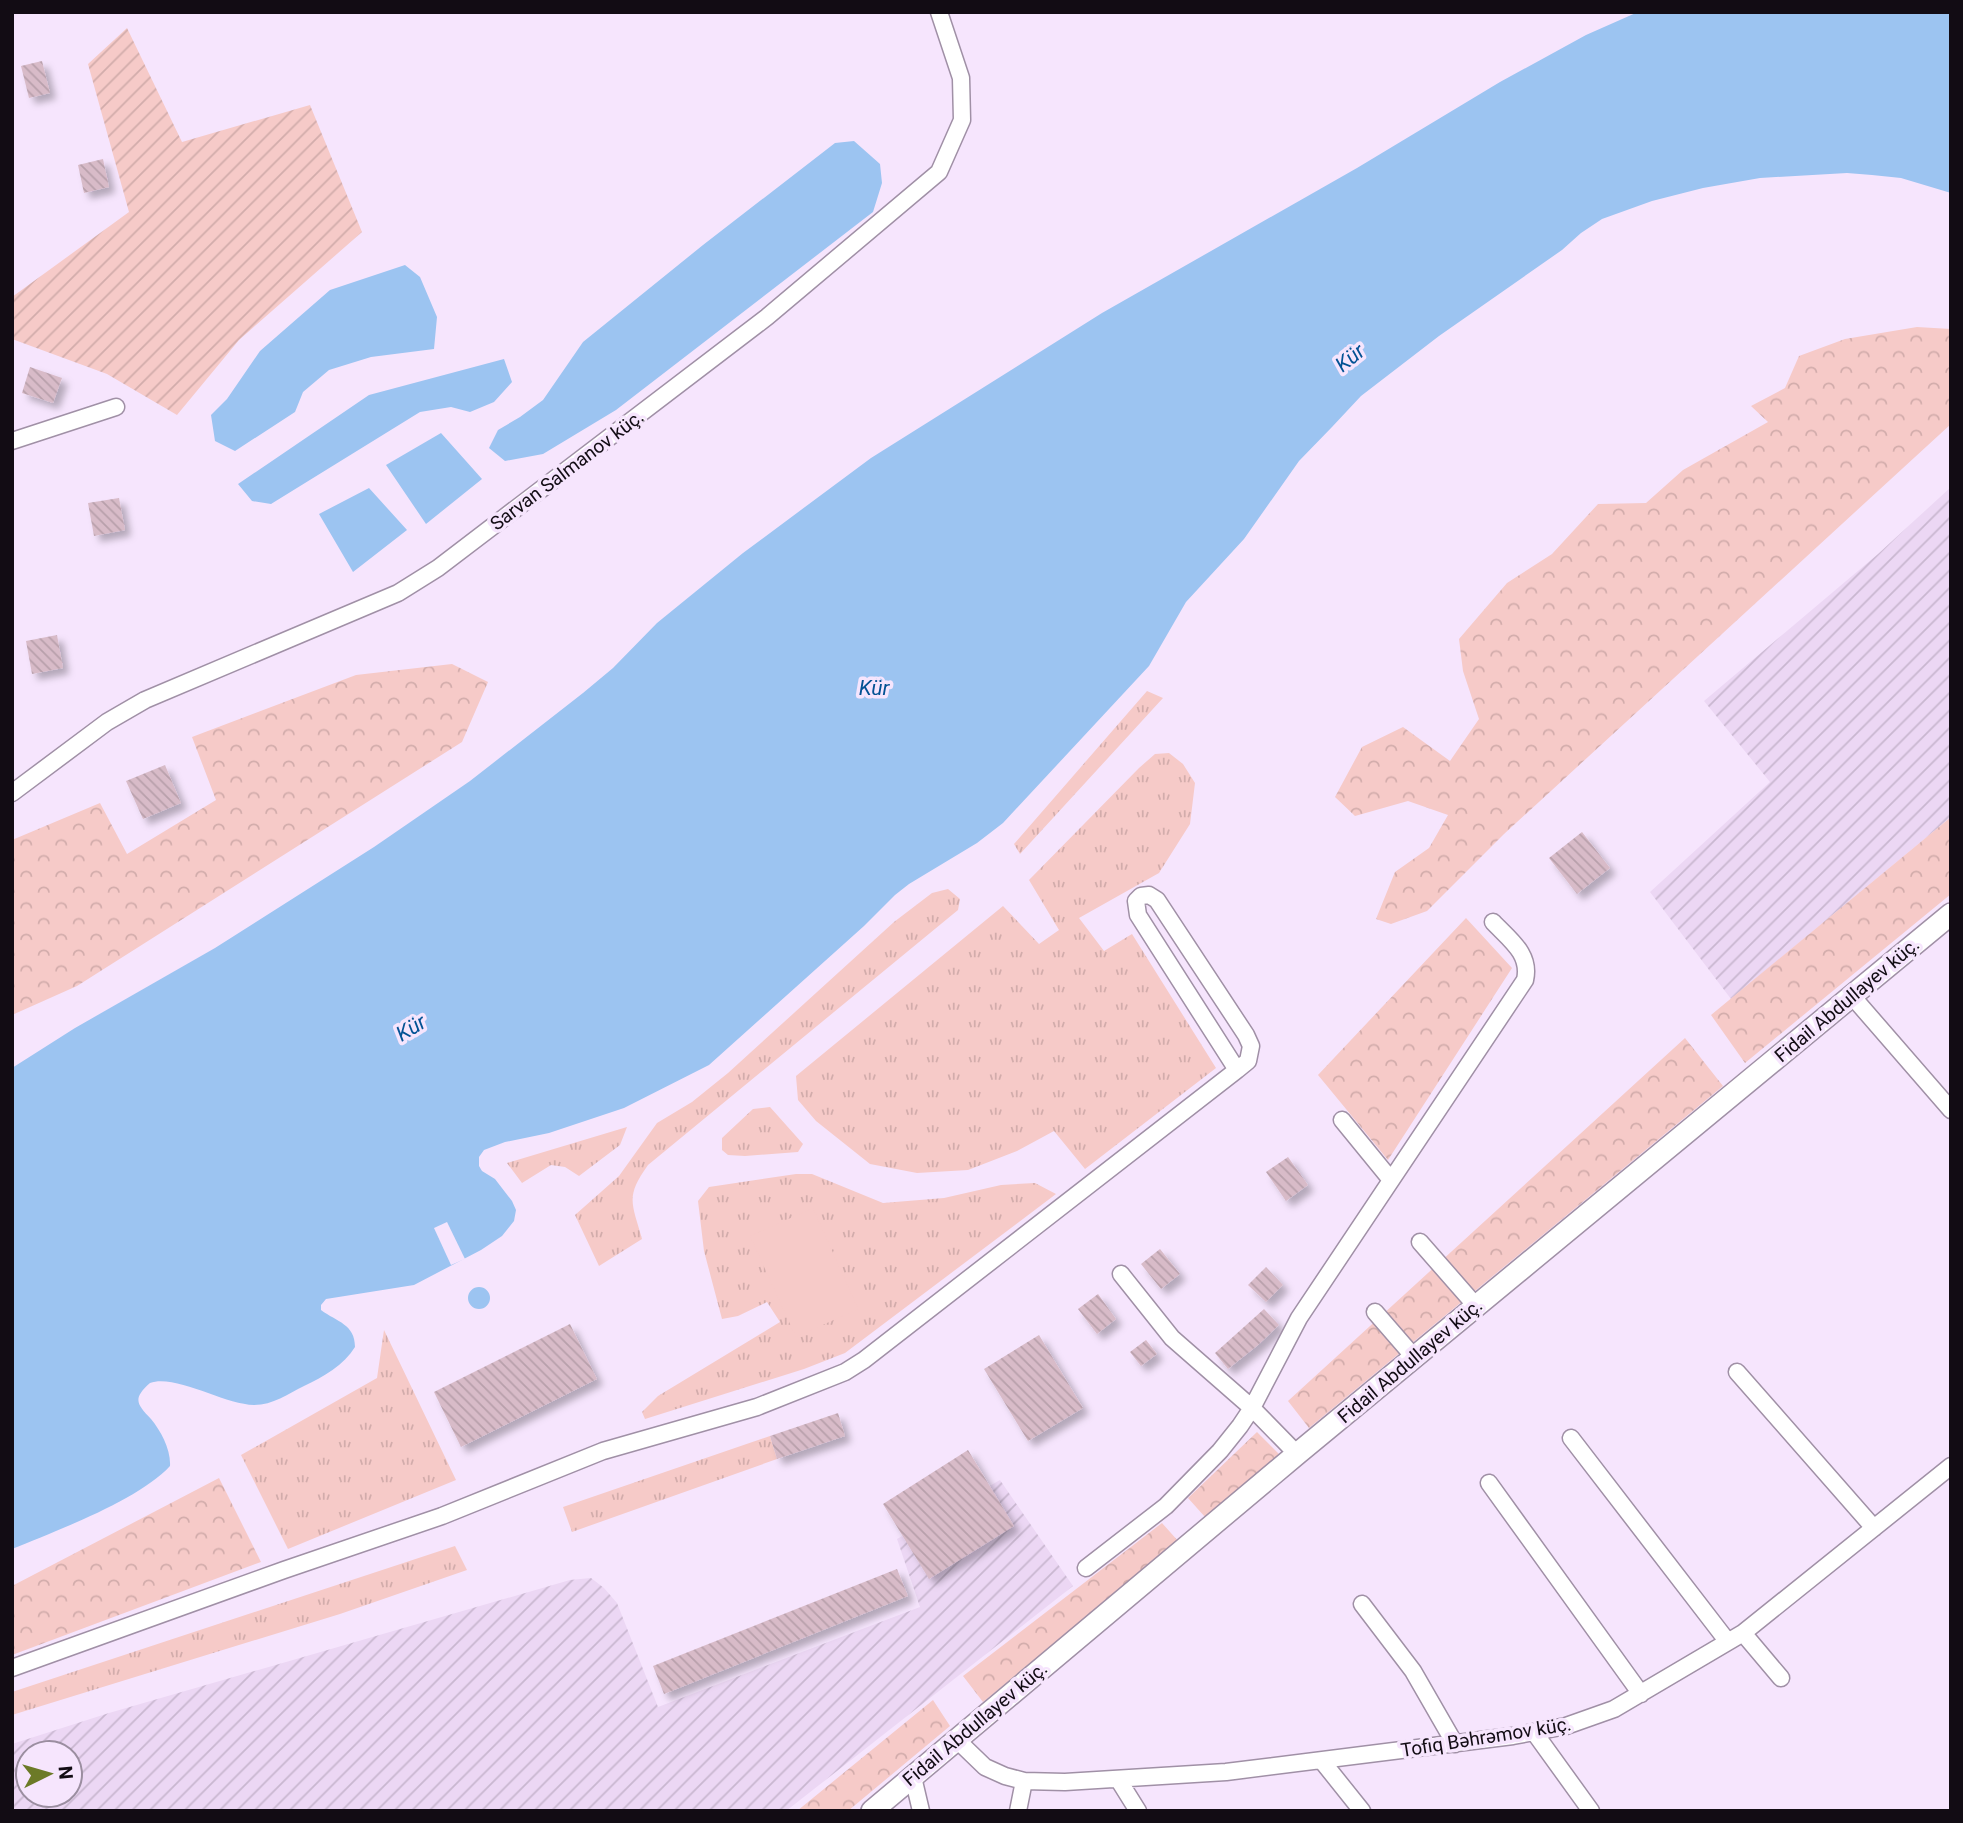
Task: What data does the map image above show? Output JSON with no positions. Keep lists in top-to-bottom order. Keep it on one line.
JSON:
{"streets":{"street":["Sarvan Salmanov küç.","Fidail Abdullayev küç.","Tofiq Bəhrəmov küç."]},"crossings":[["Fidail Abdullayev küç.","Tofiq Bəhrəmov küç."]],"water":["Kür"],"north":"right"}
